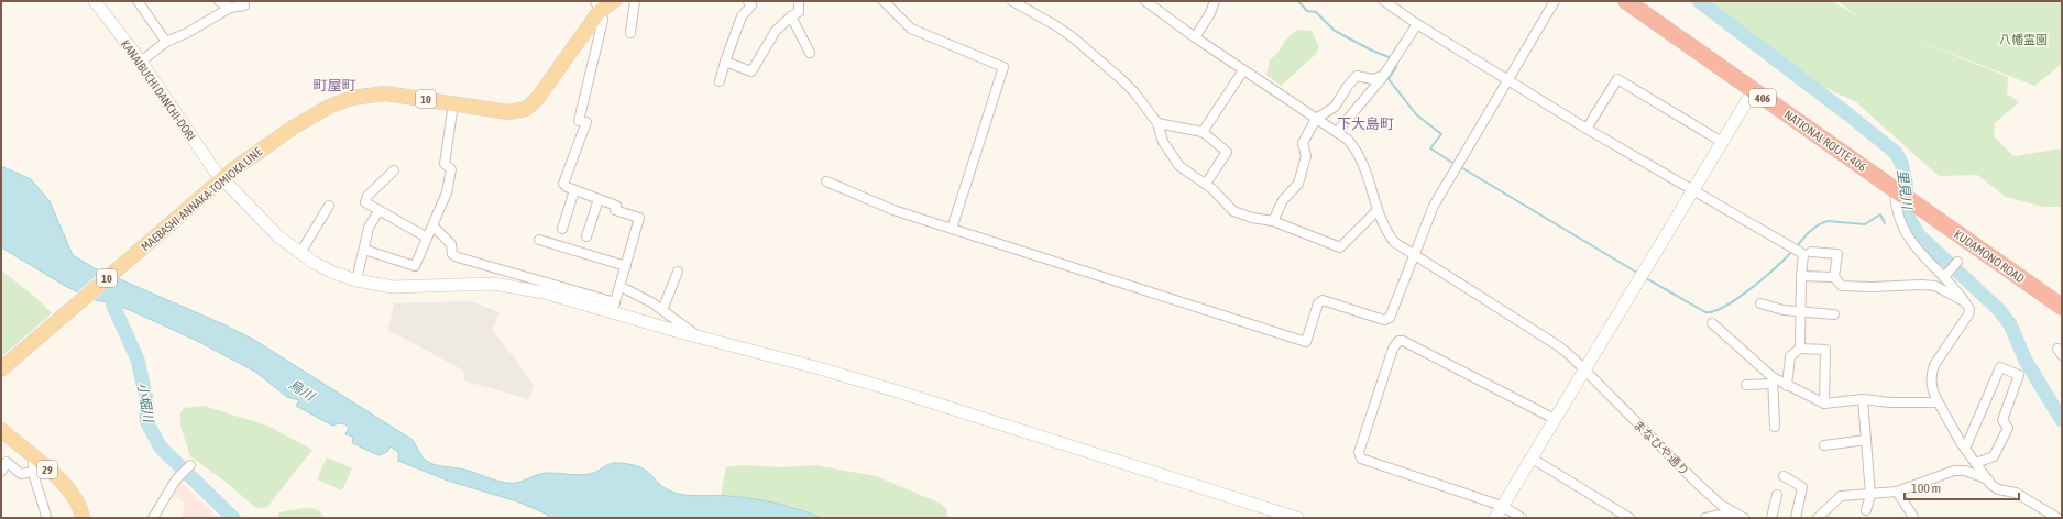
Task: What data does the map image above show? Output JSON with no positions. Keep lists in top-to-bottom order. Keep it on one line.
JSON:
{"streets":{"highway":["406","NATIONAL ROUTE 406","KUDAMONO ROAD"],"main road":["10","MAEBASHI-ANNAKA-TOMIOKA LINE","29"],"street":["KANAIBUCHI DANCHI-DORI","まなびや通り"]},"crossings":[["KANAIBUCHI DANCHI-DORI","MAEBASHI-ANNAKA-TOMIOKA LINE"],["NATIONAL ROUTE 406","KUDAMONO ROAD"]],"districts":["町屋町","下大島町"],"water":["里見川","烏川","小堀川"],"parks":["八幡霊園"],"scale_bar":"100 m"}
